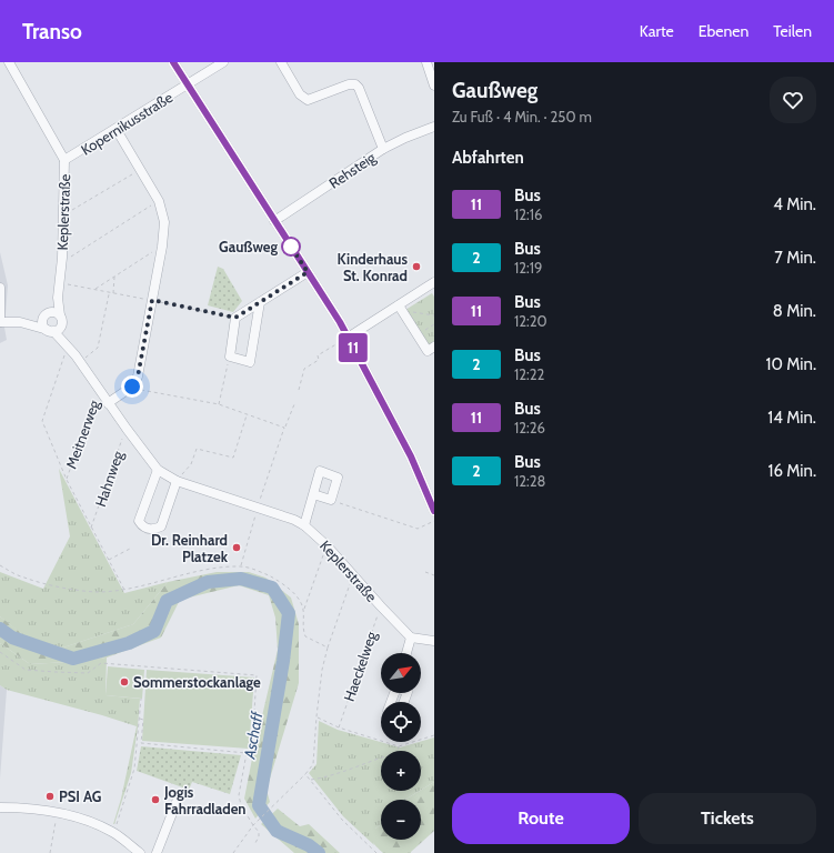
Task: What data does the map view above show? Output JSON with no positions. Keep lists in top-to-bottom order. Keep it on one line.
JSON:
{"streets":{"street":["Kopernikusstraße","Rehsteig","Keplerstraße"],"path":["Meitnerweg","Hahnweg","Haeckelweg"]},"crossings":[["Kopernikusstraße","Keplerstraße"],["Keplerstraße","Meitnerweg"],["Keplerstraße","Hahnweg"],["Keplerstraße","Haeckelweg"]],"water":["Aschaff"],"places":["Gaußweg","Kinderhaus St. Konrad","Dr. Reinhard Platzek","Sommerstockanlage","PSI AG","Jogis Fahrradladen"],"lines":["bus line 11"],"north":"top right","page":{"header":"Transo","nav":["Karte","Ebenen","Teilen"],"on_map":"11","heading":[["Gaußweg","Zu Fuß · 4 Min. · 250 m"],"Abfahrten"],"list":[{"mark":"11","name":"Bus","note":"12:16","value":"4 Min."},{"mark":"2","name":"Bus","note":"12:19","value":"7 Min."},{"mark":"11","name":"Bus","note":"12:20","value":"8 Min."},{"mark":"2","name":"Bus","note":"12:22","value":"10 Min."},{"mark":"11","name":"Bus","note":"12:26","value":"14 Min."},{"mark":"2","name":"Bus","note":"12:28","value":"16 Min."}],"map_buttons":["+","−"],"buttons":["Route","Tickets"]}}
